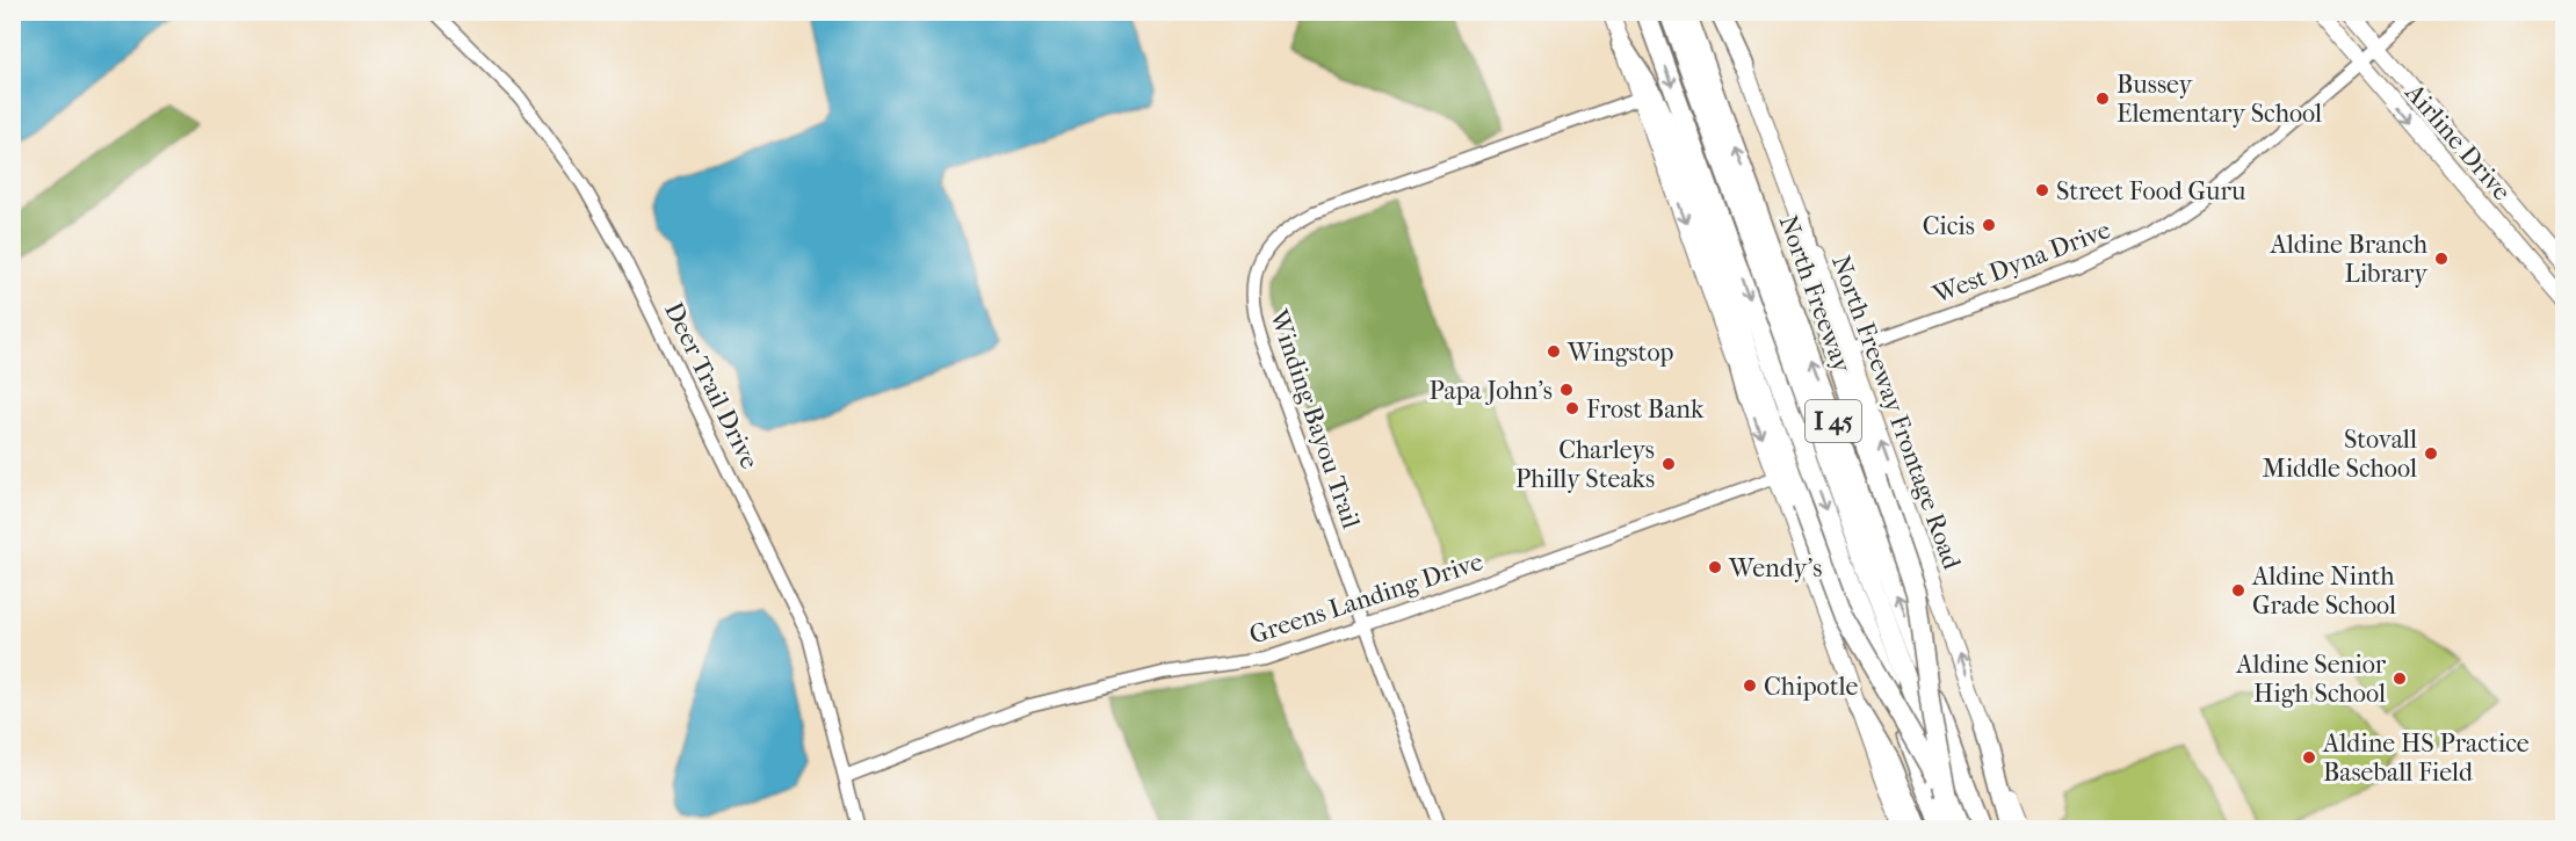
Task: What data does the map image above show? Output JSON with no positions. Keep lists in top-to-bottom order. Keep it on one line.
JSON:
{"streets":{"highway":["North Freeway","I 45"],"main road":["Airline Drive","North Freeway Frontage Road"],"street":["West Dyna Drive","Deer Trail Drive","Winding Bayou Trail","Greens Landing Drive"]},"crossings":[["Airline Drive","West Dyna Drive"],["West Dyna Drive","North Freeway Frontage Road"],["Deer Trail Drive","Greens Landing Drive"],["Winding Bayou Trail","Greens Landing Drive"]],"places":["Bussey Elementary School","Street Food Guru","Cicis","Aldine Branch Library","Wingstop","Papa John's","Frost Bank","Stovall Middle School","Charleys Philly Steaks","Wendy's","Aldine Ninth Grade School","Aldine Senior High School","Chipotle","Aldine HS Practice Baseball Field"]}
